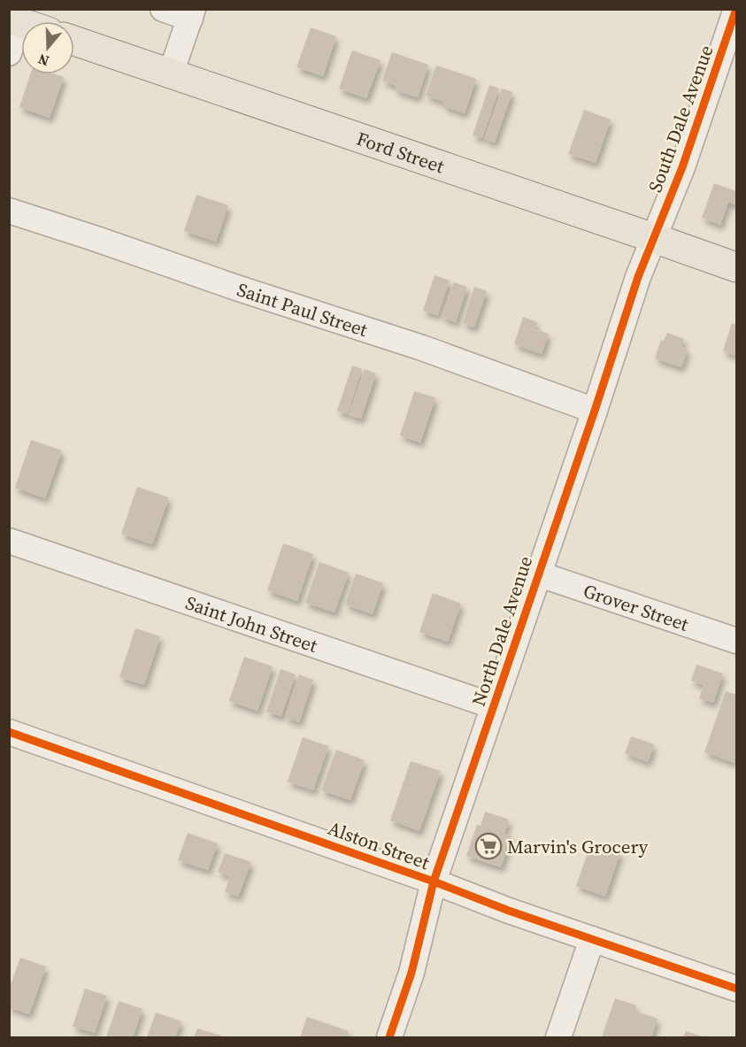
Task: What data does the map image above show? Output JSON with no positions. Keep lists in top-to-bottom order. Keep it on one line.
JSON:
{"streets":{"main road":["Ford Street"],"street":["South Dale Avenue","Saint Paul Street","Grover Street","Saint John Street","North Dale Avenue","Alston Street"]},"crossings":[["South Dale Avenue","Ford Street"],["South Dale Avenue","North Dale Avenue"],["Ford Street","North Dale Avenue"],["Saint Paul Street","North Dale Avenue"],["Grover Street","North Dale Avenue"],["Saint John Street","North Dale Avenue"],["North Dale Avenue","Alston Street"]],"places":{"supermarket":["Marvin's Grocery"]},"north":"bottom"}
